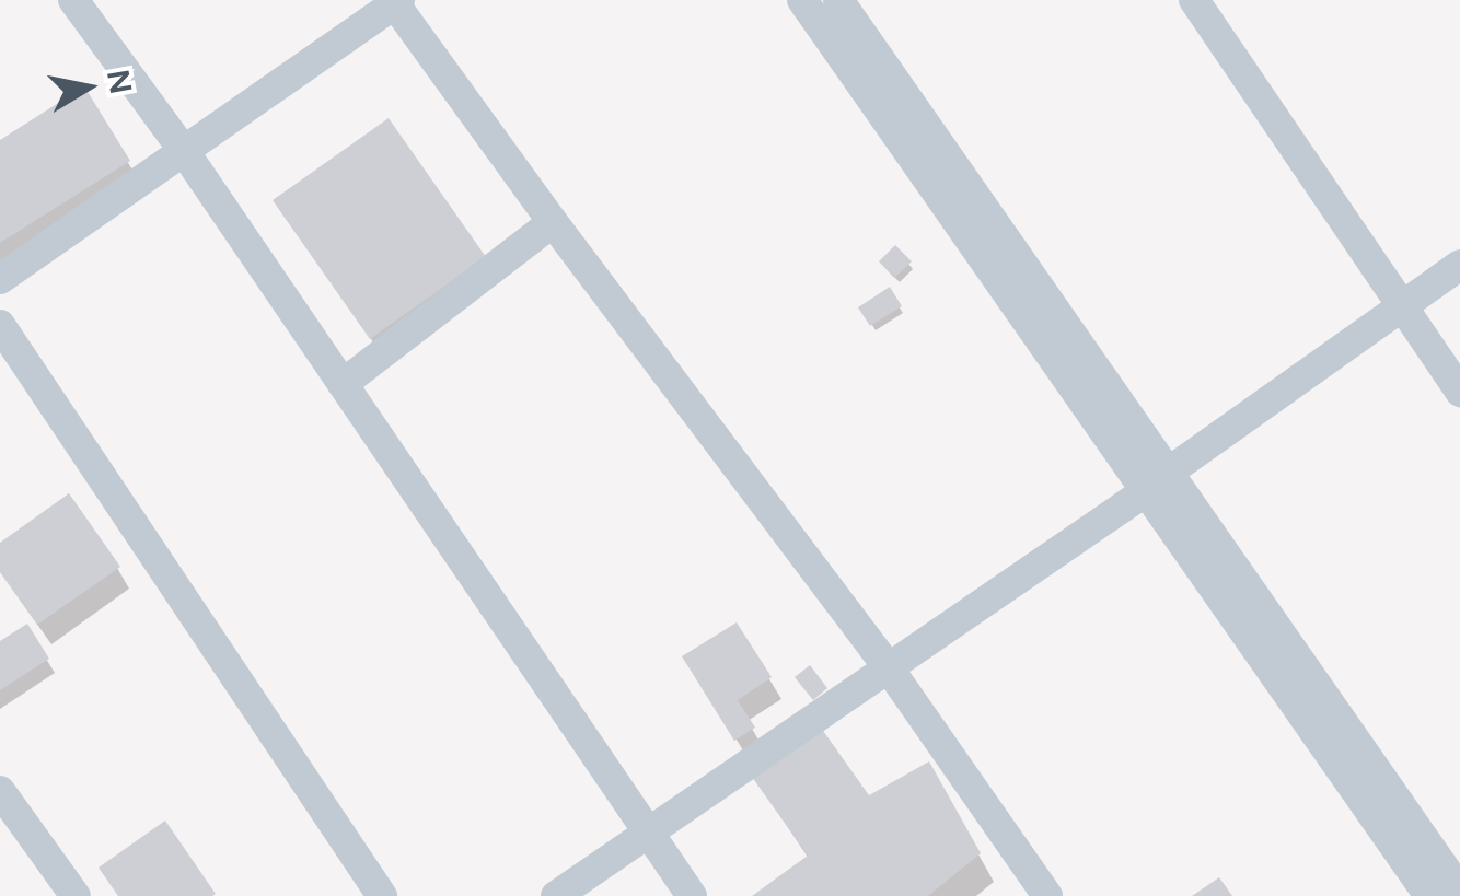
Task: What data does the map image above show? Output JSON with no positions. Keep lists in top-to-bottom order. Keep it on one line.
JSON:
{"north":"right"}
